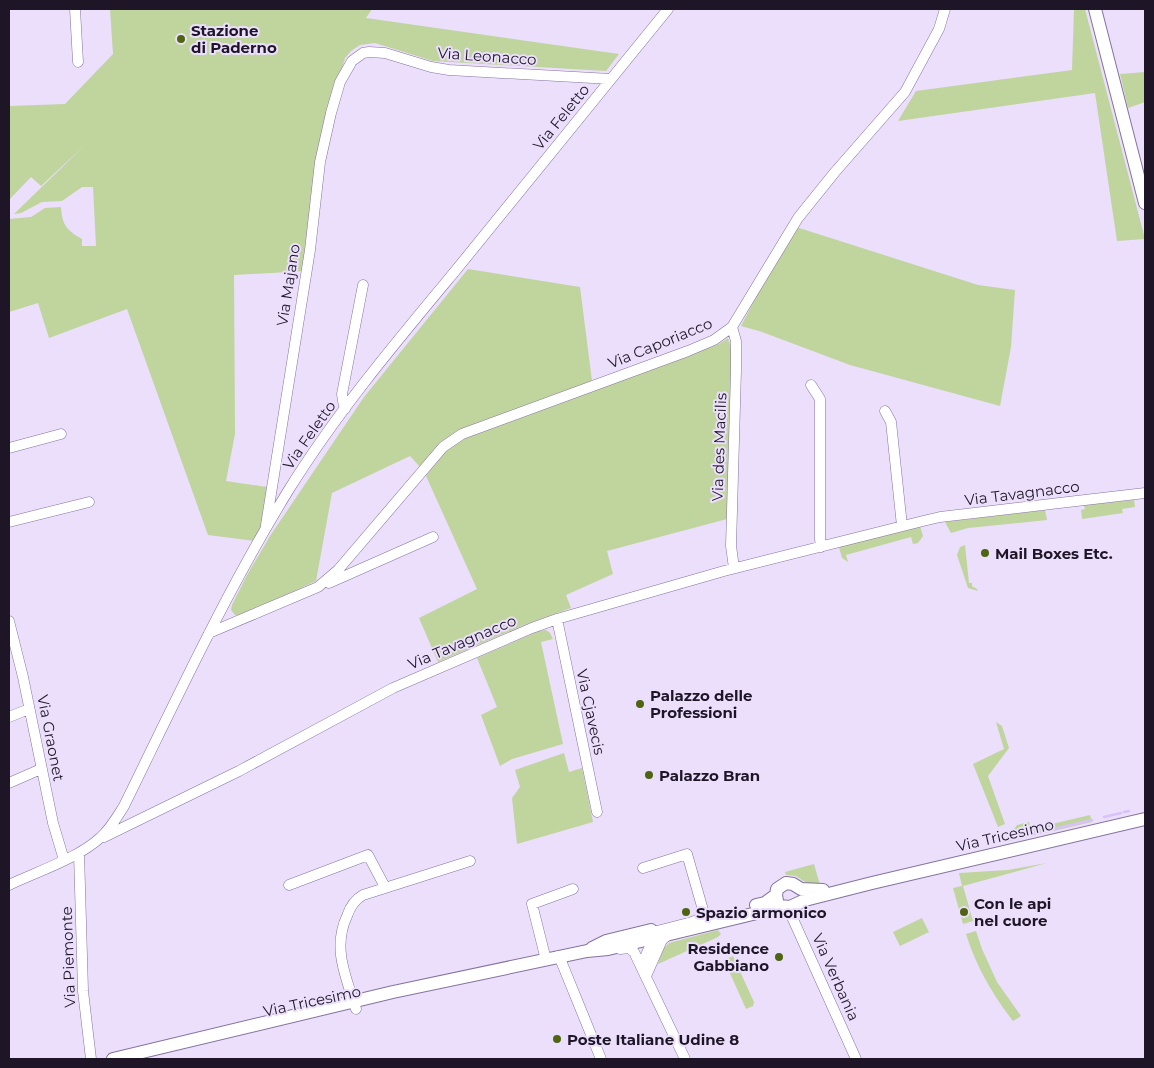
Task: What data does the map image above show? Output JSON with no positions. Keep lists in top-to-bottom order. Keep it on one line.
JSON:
{"streets":{"main road":["Via Tricesimo"],"street":["Via Leonacco","Via Feletto","Via Majano","Via Caporiacco","Via des Macilis","Via Tavagnacco","Via Cjavecis","Via Graonet","Via Piemonte","Via Verbania"]},"crossings":[["Via Leonacco","Via Feletto"],["Via Leonacco","Via Majano"],["Via Feletto","Via Majano"],["Via Feletto","Via Caporiacco"],["Via Feletto","Via Tavagnacco"],["Via Feletto","Via Graonet"],["Via Feletto","Via Piemonte"],["Via Caporiacco","Via des Macilis"],["Via des Macilis","Via Tavagnacco"],["Via Tavagnacco","Via Cjavecis"],["Via Tricesimo","Via Verbania"]],"places":["Stazione di Paderno","Mail Boxes Etc.","Palazzo delle Professioni","Palazzo Bran","Spazio armonico","Con le api nel cuore","Residence Gabbiano","Poste Italiane Udine 8"]}
